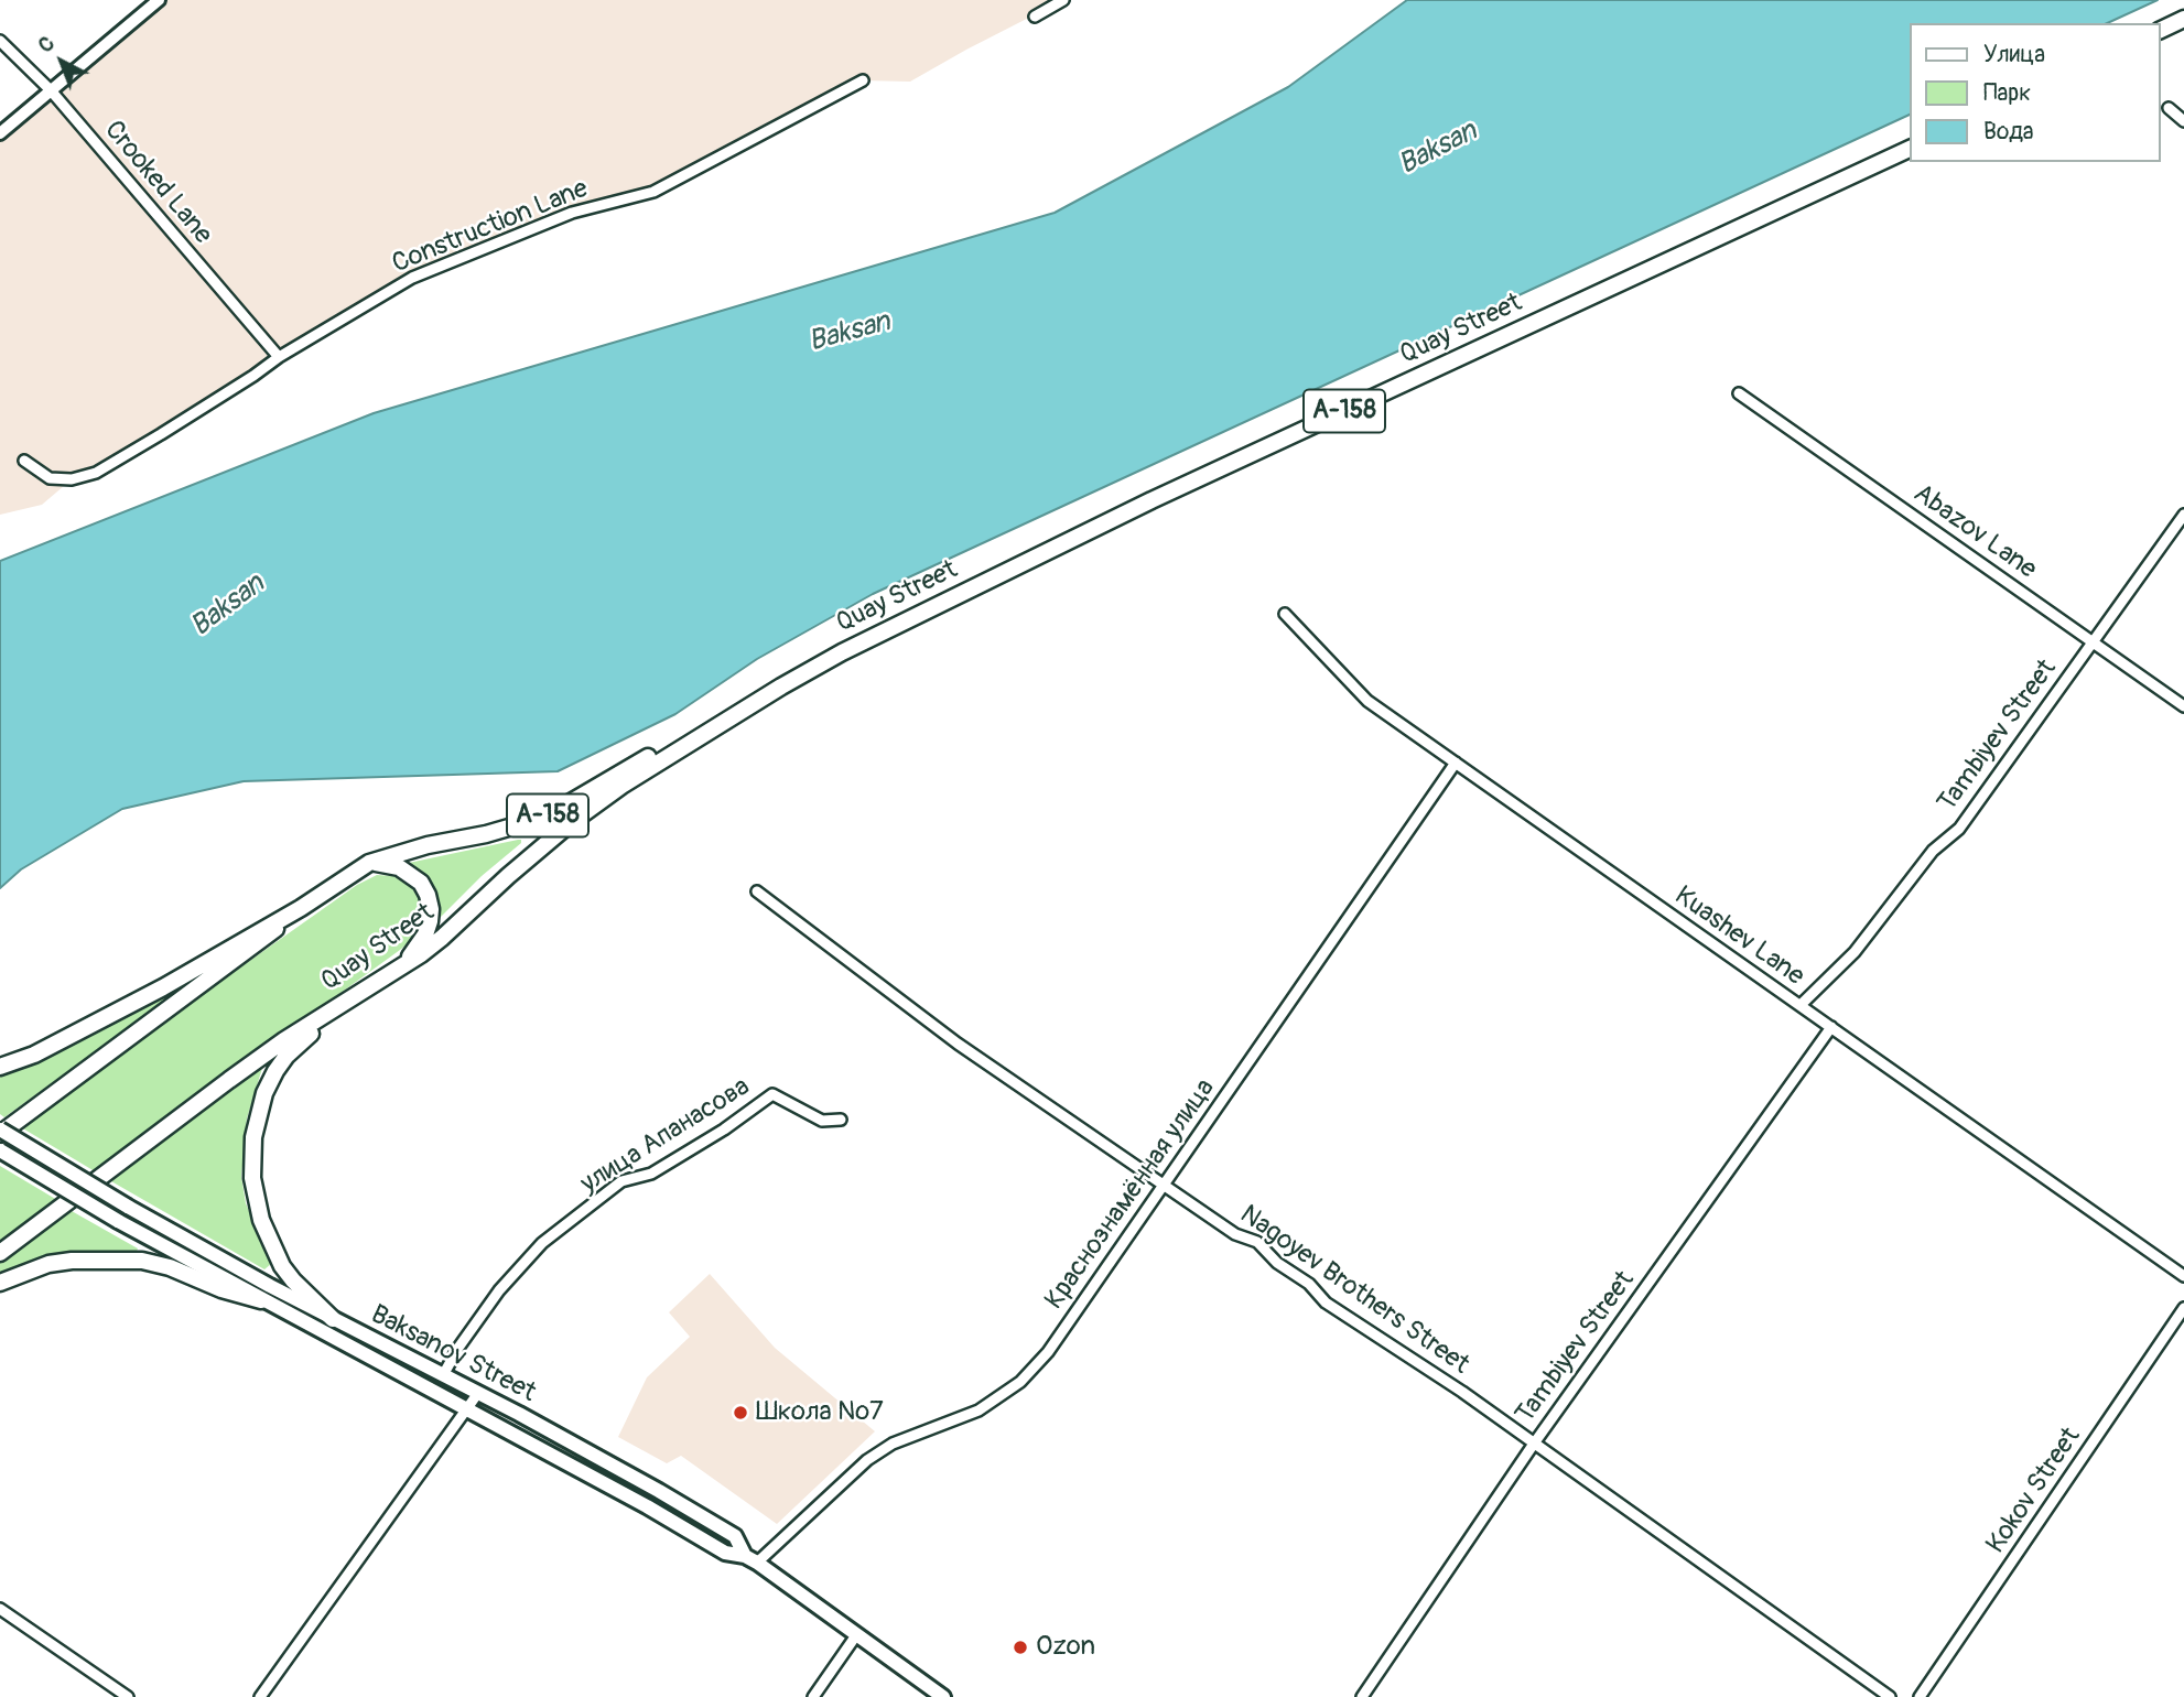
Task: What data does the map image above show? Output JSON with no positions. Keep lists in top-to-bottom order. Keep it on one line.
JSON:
{"streets":{"main road":["Quay Street","А-158","Baksanov Street"],"street":["Crooked Lane","Construction Lane","Abazov Lane","Tambiyev Street","Kuashev Lane","улица Апанасова","Краснознамённая улица","Nagoyev Brothers Street","Kokov Street"]},"crossings":[["Crooked Lane","Construction Lane"],["Quay Street","А-158"],["А-158","Baksanov Street"],["Abazov Lane","Tambiyev Street"],["Tambiyev Street","Kuashev Lane"],["Tambiyev Street","Nagoyev Brothers Street"],["Kuashev Lane","Краснознамённая улица"],["улица Апанасова","Baksanov Street"],["Краснознамённая улица","Nagoyev Brothers Street"],["Краснознамённая улица","Baksanov Street"]],"water":["Baksan"],"places":["Школа №7","Ozon"],"legend":["Улица","Парк","Вода"],"north":"top left"}
